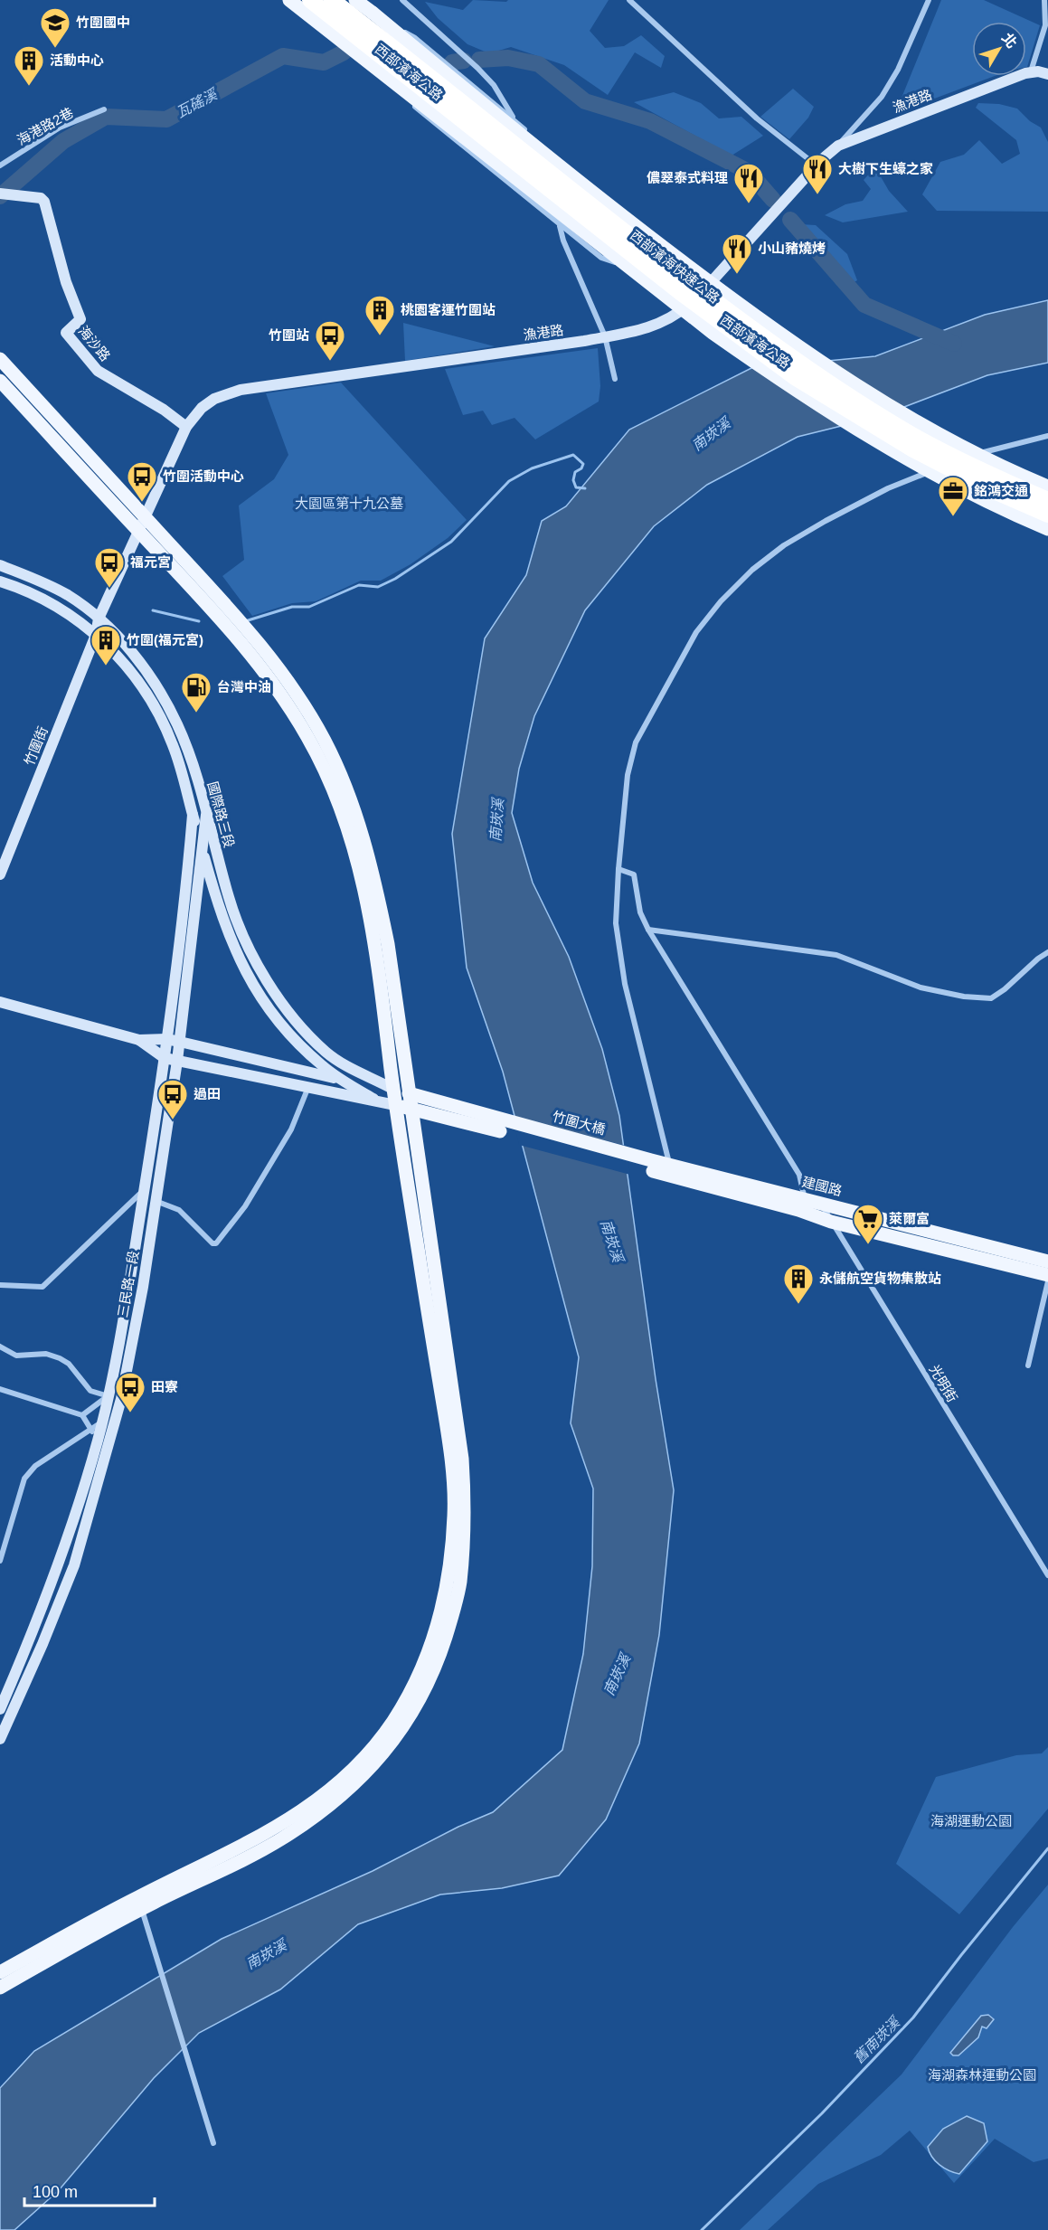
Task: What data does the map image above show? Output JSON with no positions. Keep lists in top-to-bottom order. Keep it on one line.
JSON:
{"streets":{"highway":["西部濱海快速公路"],"main road":["西部濱海公路","竹圍大橋","建國路"],"street":["漁港路","海港路2巷","海沙路","竹圍街","國際路三段","三民路一段","光明街"]},"crossings":[["漁港路","海沙路"],["漁港路","竹圍街"],["漁港路","國際路三段"],["竹圍街","國際路三段"],["國際路三段","三民路一段"],["竹圍大橋","建國路"],["建國路","光明街"]],"water":["瓦磘溪","南崁溪","舊南崁溪"],"parks":["大園區第十九公墓","海湖運動公園","海湖森林運動公園"],"places":{"school or university":["竹圍國中"],"building":["活動中心","桃園客運竹圍站","竹圍(福元宮)","永儲航空貨物集散站"],"restaurant":["大樹下生蠔之家","儂翠泰式料理","小山豬燒烤"],"bus stop":["竹圍站","竹圍活動中心","福元宮","過田","田寮"],"office":["銘鴻交通"],"fuel station":["台灣中油"],"supermarket":["萊爾富"]},"scale_bar":"100 m","north":"top right"}
